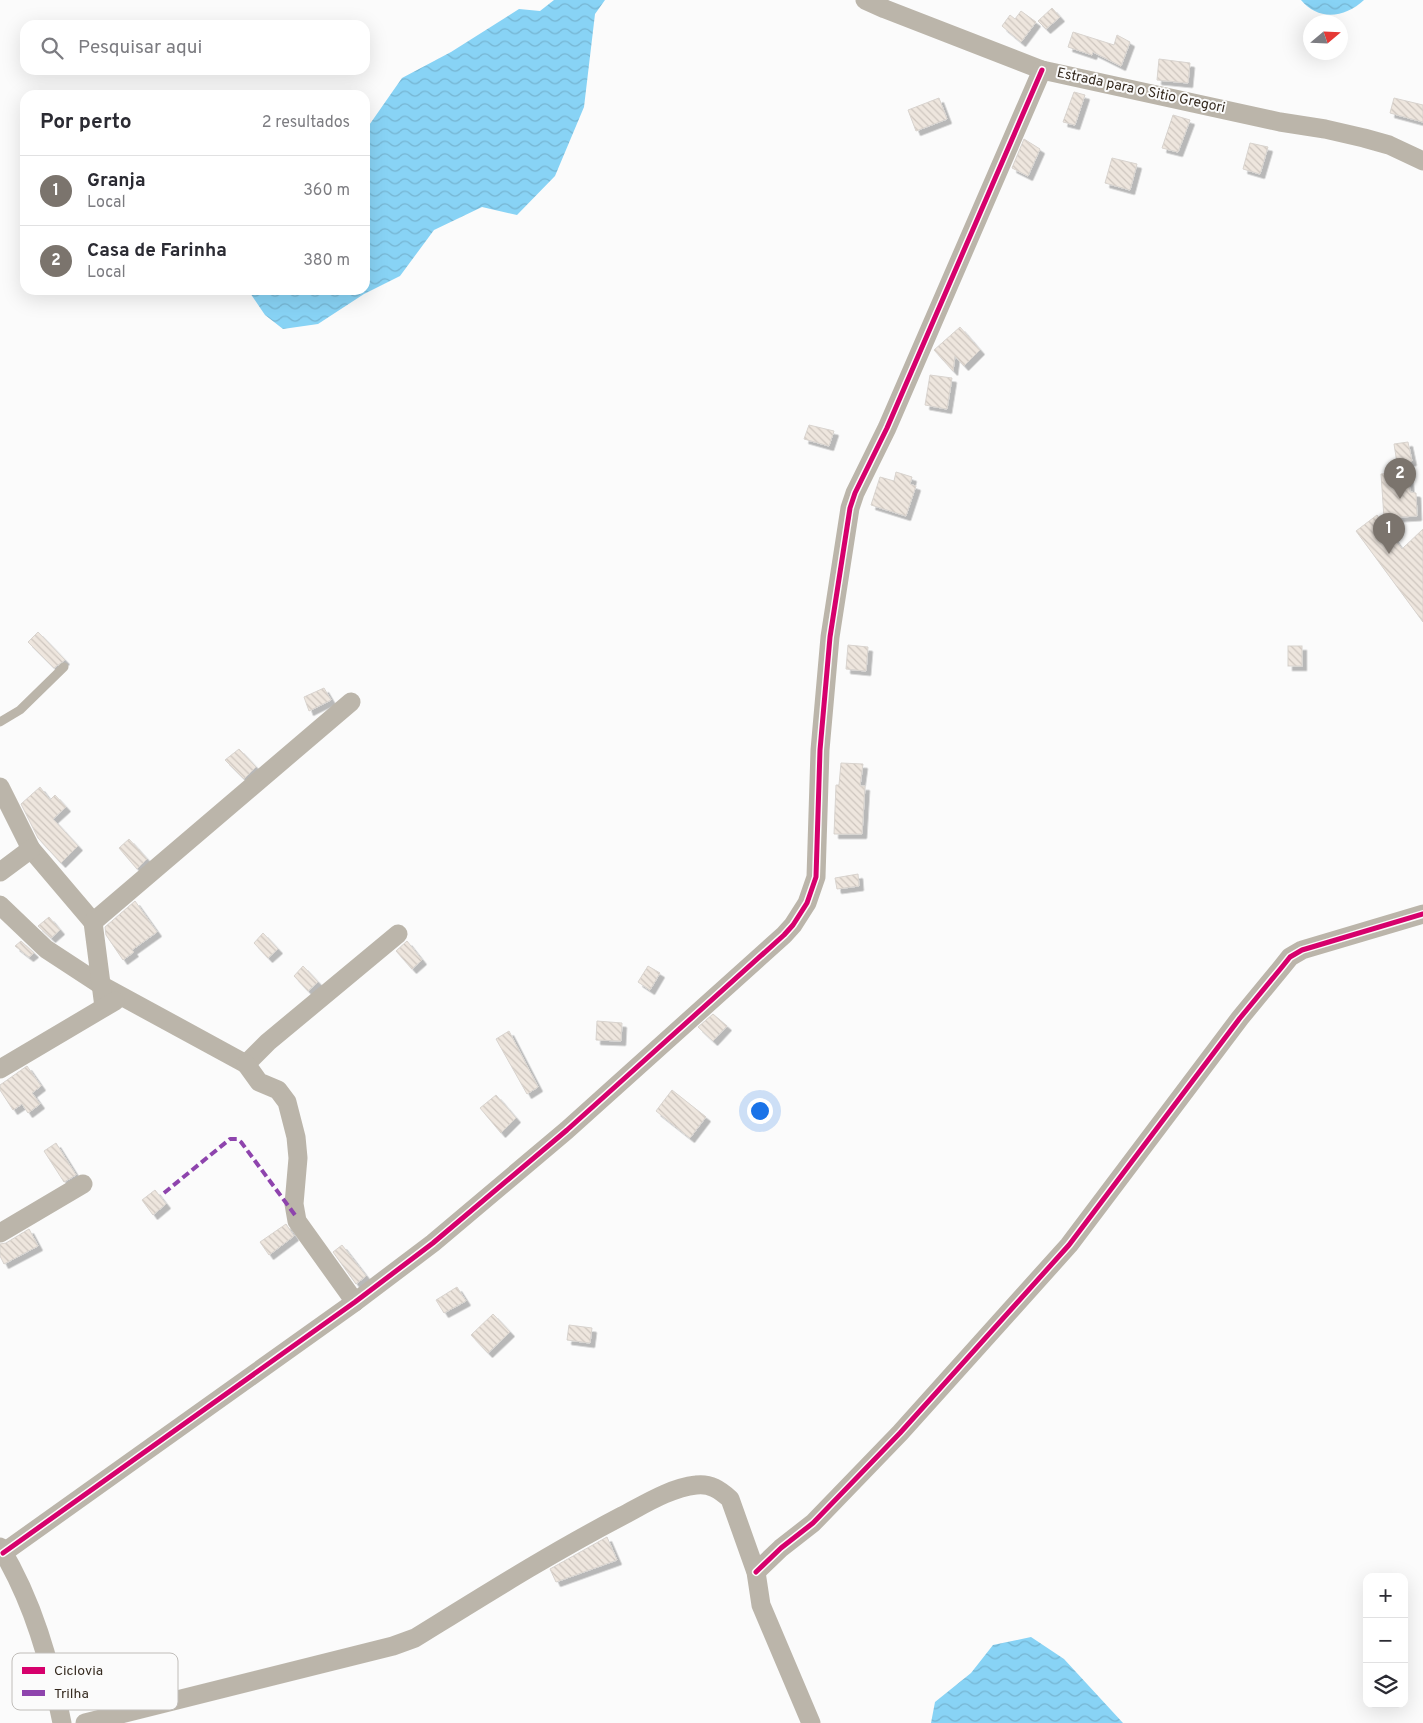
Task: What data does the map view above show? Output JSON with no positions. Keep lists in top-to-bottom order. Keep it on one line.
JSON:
{"streets":{"street":["Estrada para o Sitio Gregori"]},"legend":["Ciclovia","Trilha"],"north":"right","page":{"search":"Pesquisar aqui","heading":["Por perto","2 resultados"],"list":[{"mark":"1","name":"Granja","note":"Local","value":"360 m"},{"mark":"2","name":"Casa de Farinha","note":"Local","value":"380 m"}],"pins":["2","1"],"map_buttons":["+","−"]}}
